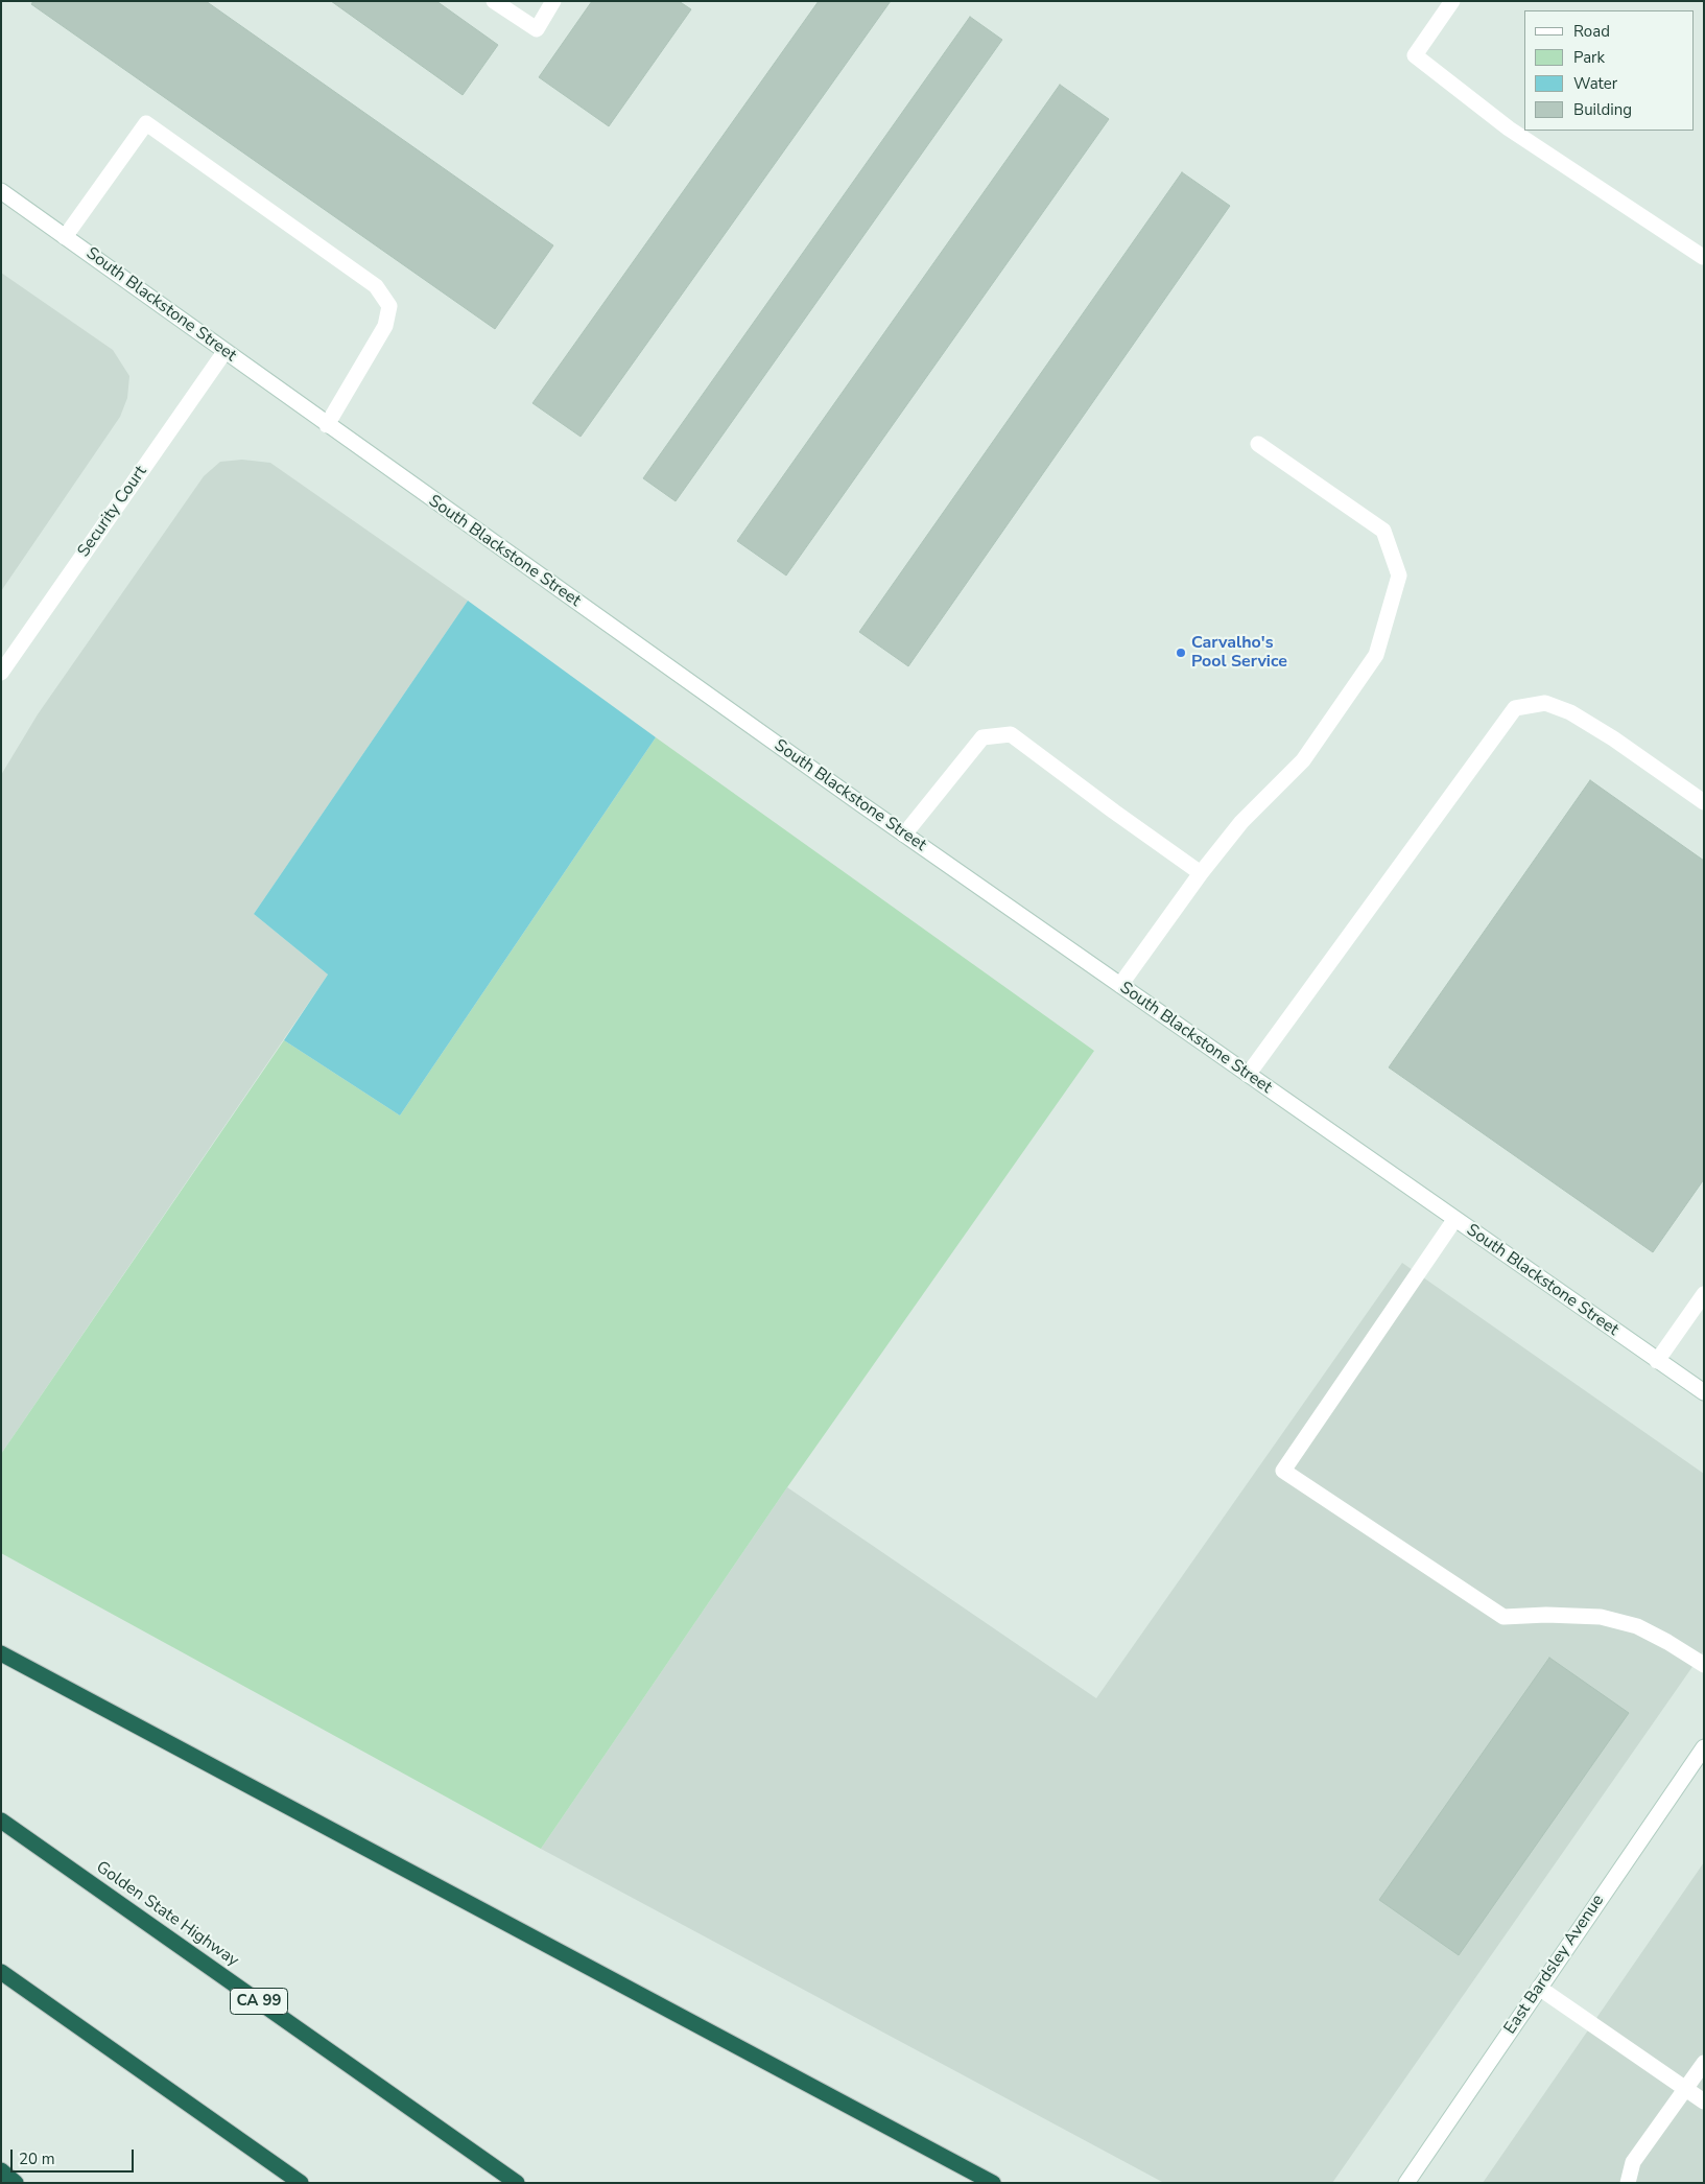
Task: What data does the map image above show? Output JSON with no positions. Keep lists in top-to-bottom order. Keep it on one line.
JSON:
{"streets":{"highway":["Golden State Highway","CA 99"],"main road":["South Blackstone Street","Security Court","East Bardsley Avenue"]},"crossings":[["South Blackstone Street","Security Court"]],"places":["Carvalho's Pool Service"],"legend":["Road","Park","Water","Building"],"scale_bar":"20 m"}
